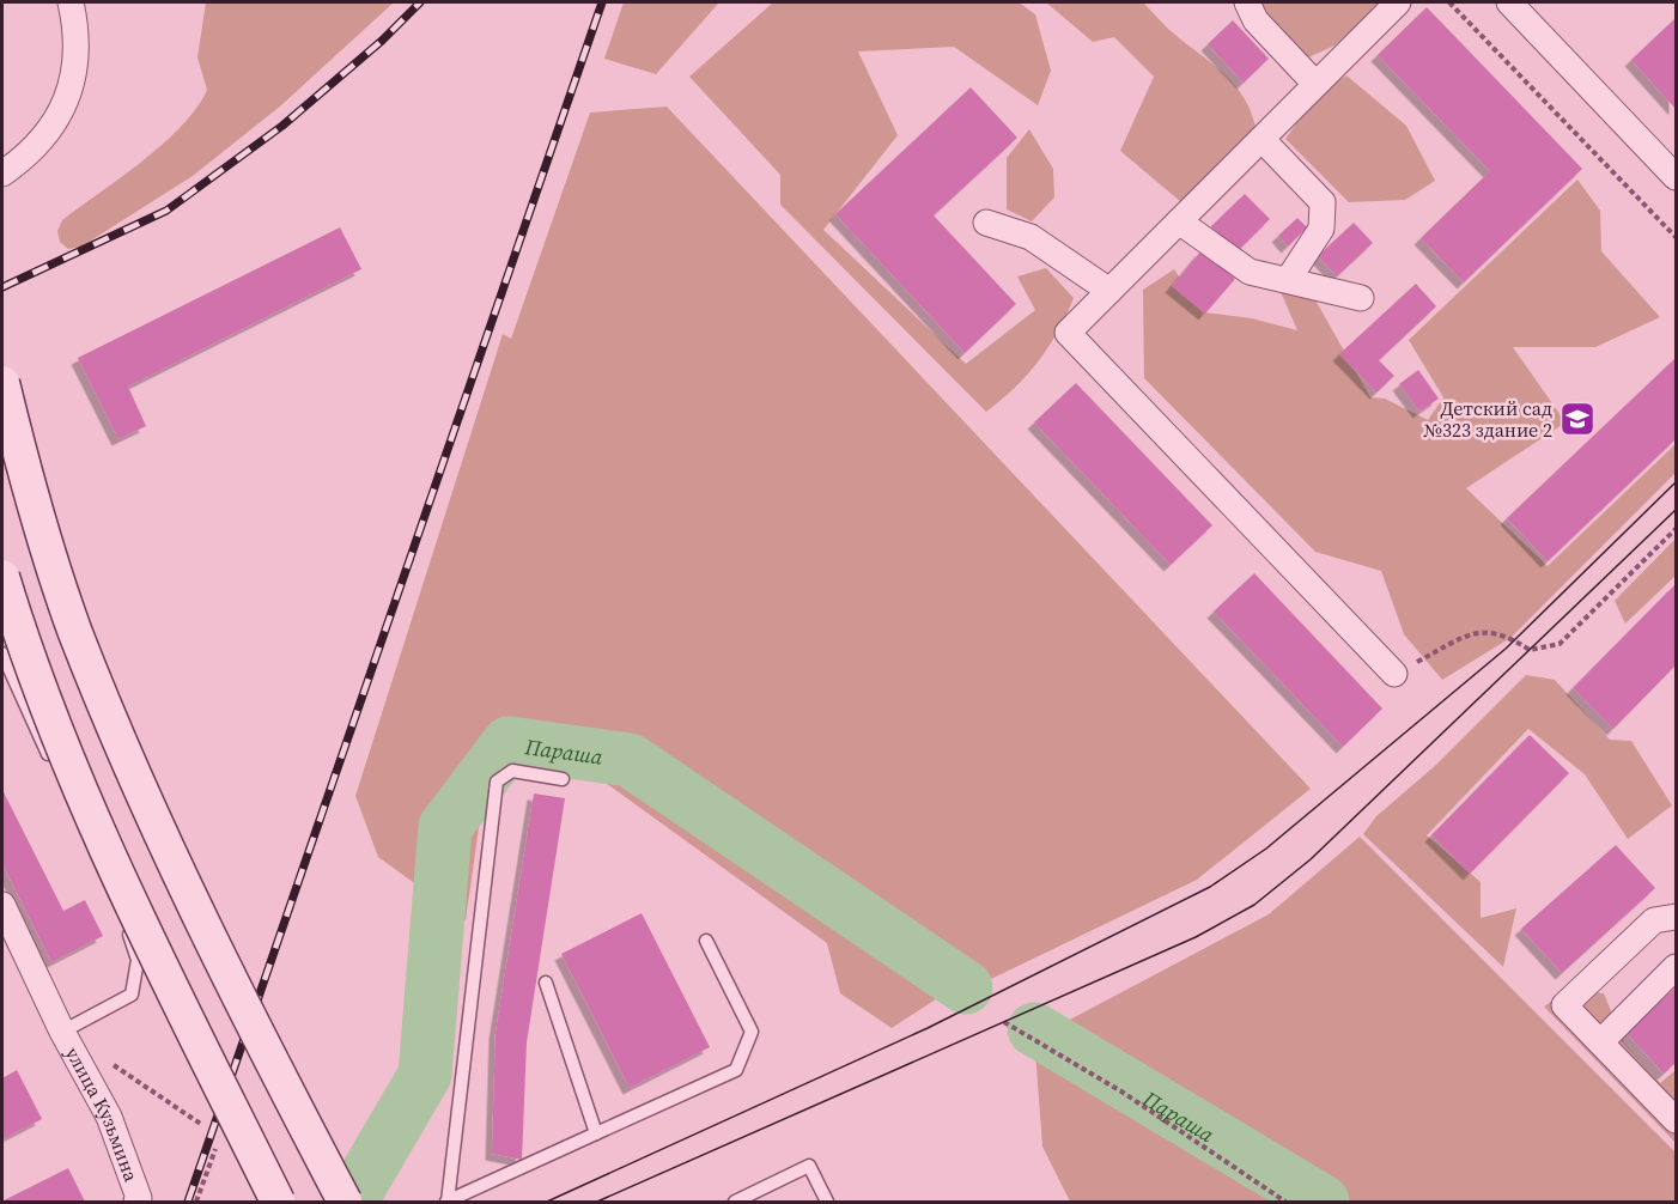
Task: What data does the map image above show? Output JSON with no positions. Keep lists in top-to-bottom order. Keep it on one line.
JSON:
{"streets":{"street":["улица Кузьмина"]},"water":["Параша"],"places":{"school or university":["Детский сад №323 здание 2"]}}
